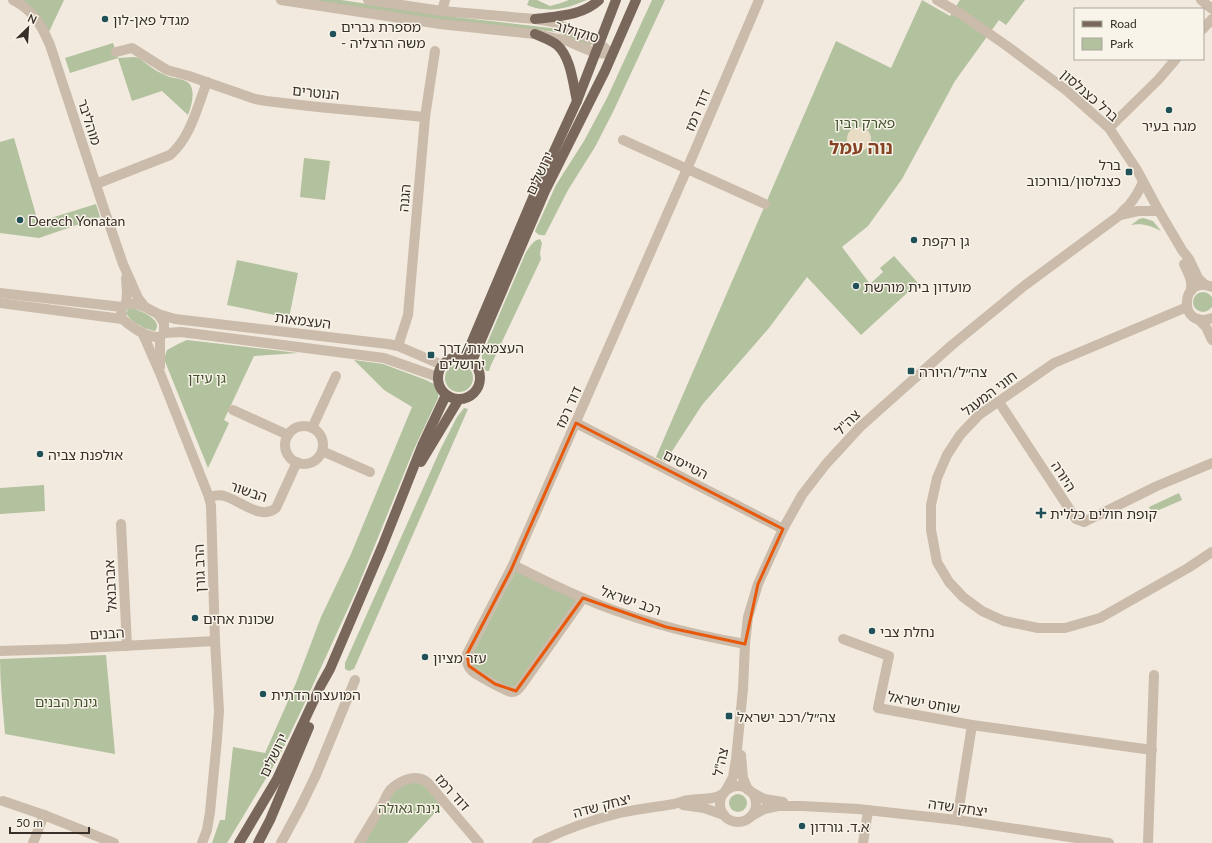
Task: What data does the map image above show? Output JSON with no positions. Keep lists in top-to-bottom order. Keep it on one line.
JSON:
{"streets":{"main road":["ירושלים"],"street":["סוקולוב","הנוטרים","ברל כצנלסון","דוד רמז","מוהליבר","הגנה","העצמאות","חוני המעגל","צה\"ל","הטייסים","היורה","הבשור","הרב גורן","אברבנאל","רכב ישראל","הבנים","שוחט ישראל","יצחק שדה"]},"crossings":[["סוקולוב","ירושלים"],["הנוטרים","הגנה"],["ברל כצנלסון","חוני המעגל"],["ברל כצנלסון","צה\"ל"],["דוד רמז","הטייסים"],["דוד רמז","רכב ישראל"],["מוהליבר","העצמאות"],["ירושלים","העצמאות"],["הגנה","העצמאות"],["העצמאות","הרב גורן"],["חוני המעגל","היורה"],["צה\"ל","הטייסים"],["צה\"ל","רכב ישראל"],["צה\"ל","יצחק שדה"],["הבשור","הרב גורן"],["הרב גורן","הבנים"],["אברבנאל","הבנים"],["שוחט ישראל","יצחק שדה"]],"districts":["נוה עמל"],"parks":["פארק רבין","גן עידן","גינת הבנים","גינת גאולה"],"places":{"other":["מגדל פאן-לון","מספרת גברים - משה הרצליה","מגה בעיר","Derech Yonatan","גן רקפת","מועדון בית מורשת","אולפנת צביה","שכונת אחים","נחלת צבי","עזר מציון","המועצה הדתית","א.ד. גורדון"],"transit":["ברל כצנלסון/בורוכוב","העצמאות/דרך ירושלים","צה״ל/היורה","צה״ל/רכב ישראל"],"health":["קופת חולים כללית"]},"legend":["Road","Park"],"scale_bar":"50 m","north":"top right"}
